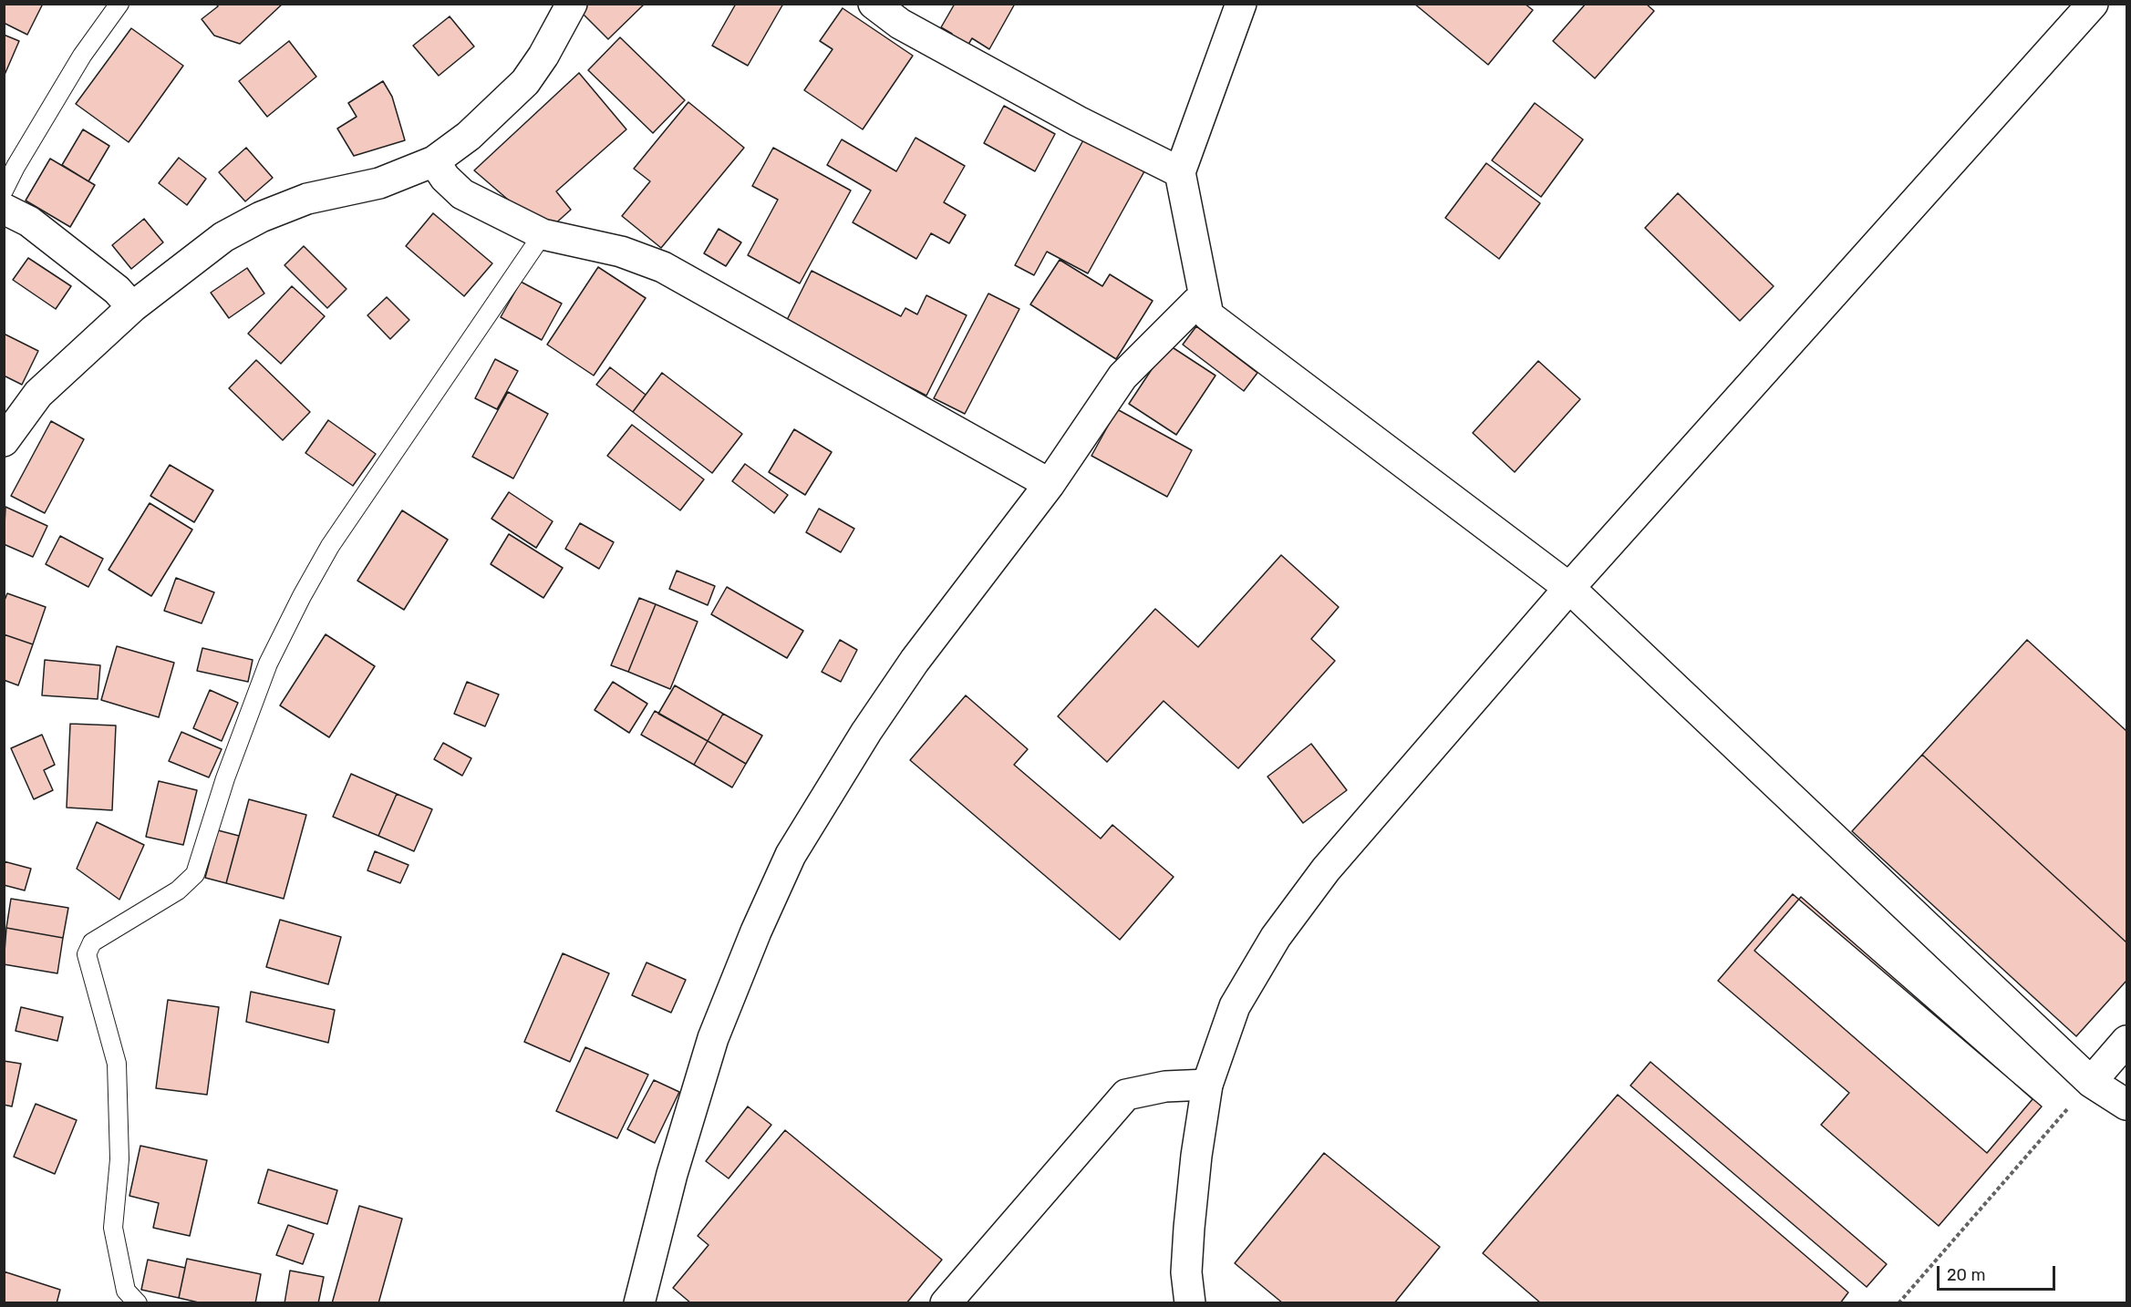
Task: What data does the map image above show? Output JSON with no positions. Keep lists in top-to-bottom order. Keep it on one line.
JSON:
{"scale_bar":"20 m"}
